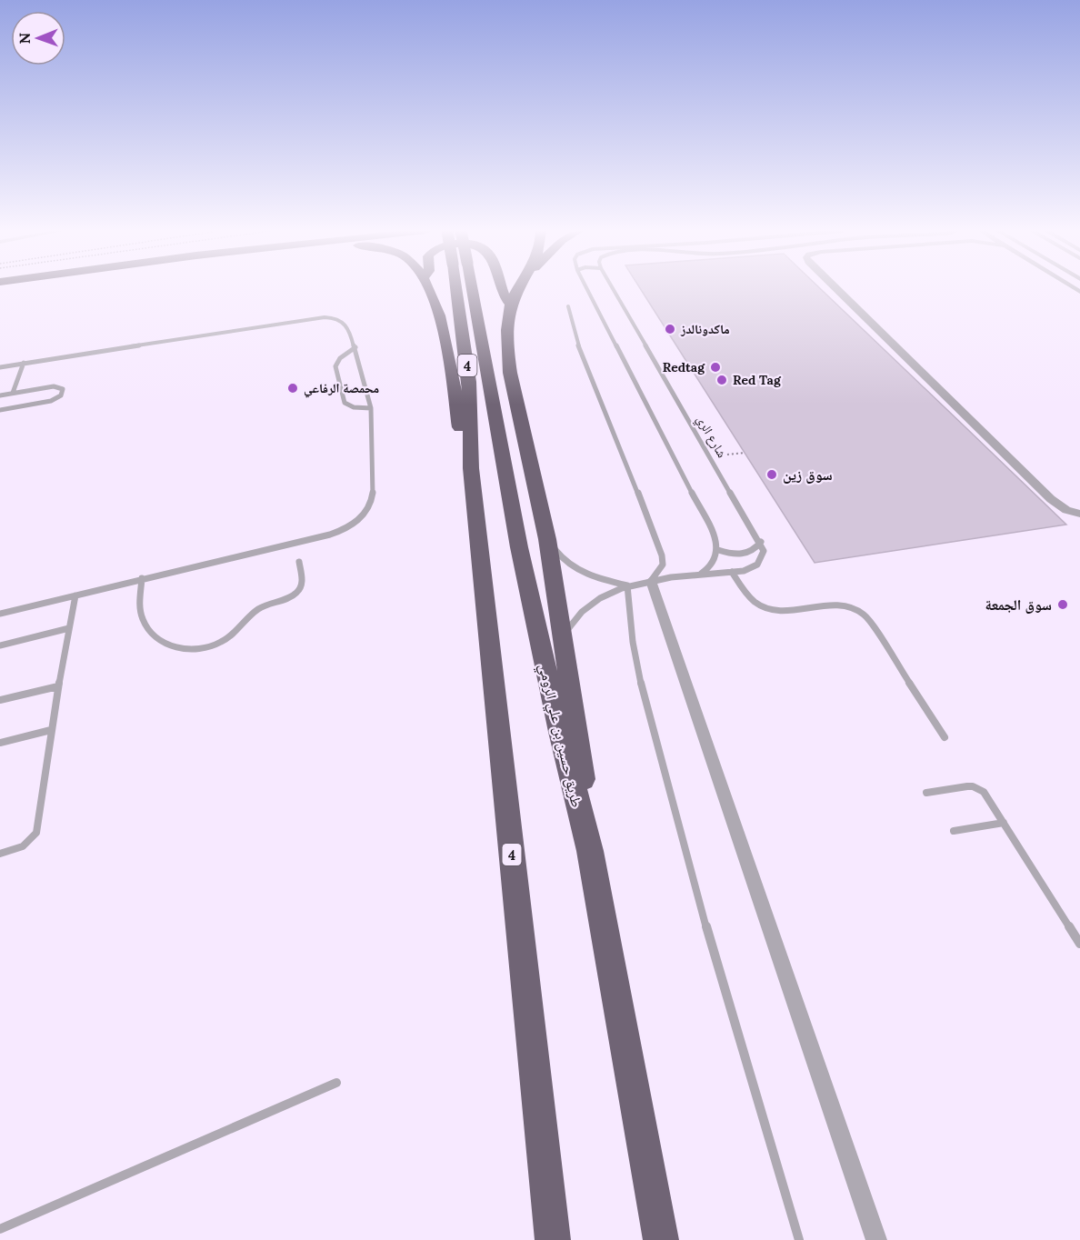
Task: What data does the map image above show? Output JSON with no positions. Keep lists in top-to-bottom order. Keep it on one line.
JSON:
{"streets":{"highway":["4","طريق حسين بن علي الرومي"],"lane":["شارع الري"]},"places":["ماكدونالدز","Redtag","Red Tag","محمصة الرفاعي","سوق زين","سوق الجمعة"],"north":"left"}
